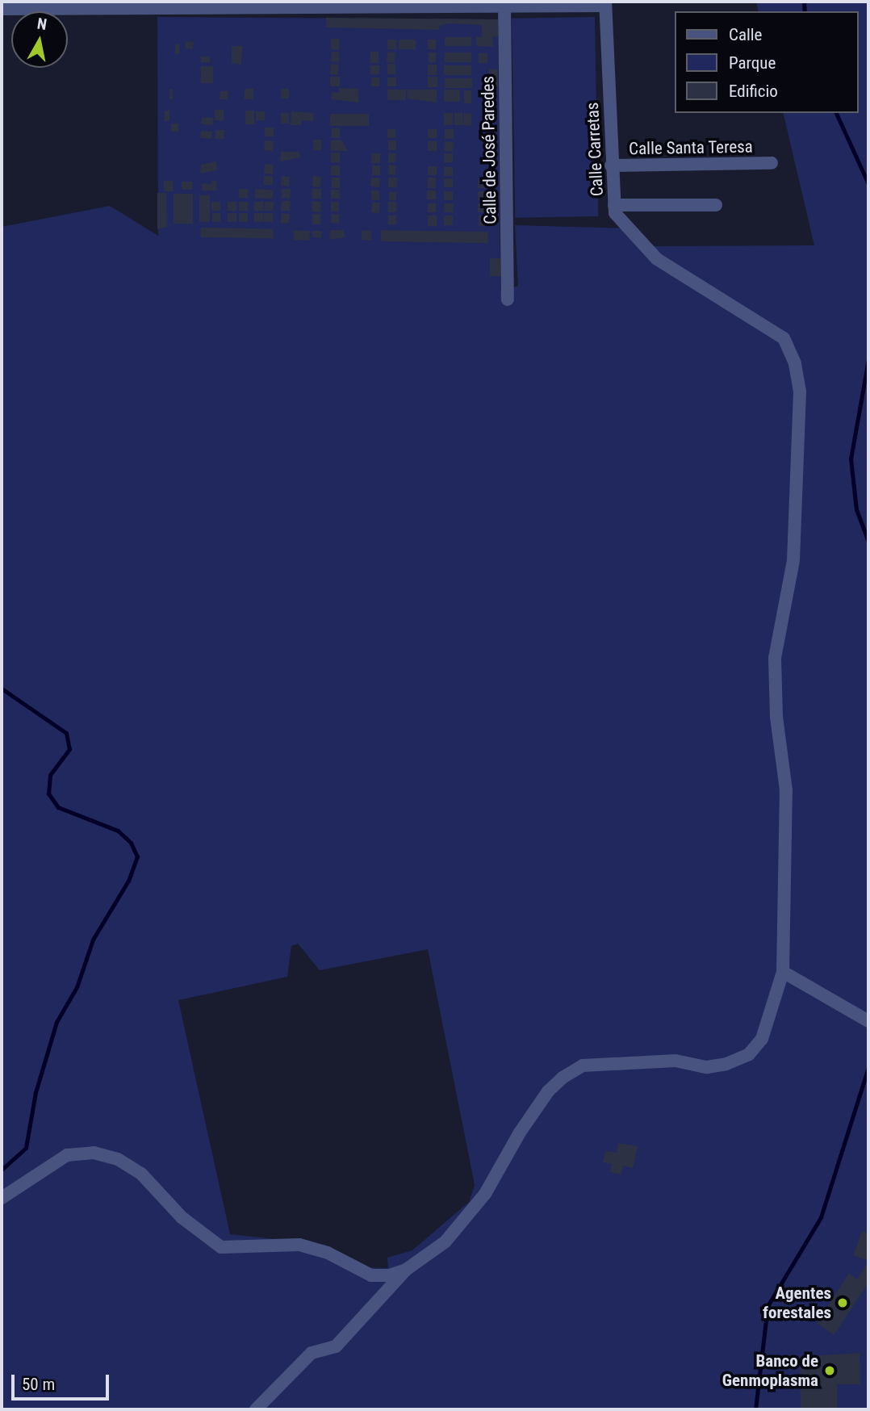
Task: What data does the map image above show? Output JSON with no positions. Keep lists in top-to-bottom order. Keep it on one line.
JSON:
{"streets":{"street":["Calle Santa Teresa","Calle Carretas","Calle de José Paredes"]},"crossings":[["Calle Santa Teresa","Calle Carretas"]],"places":["Agentes forestales","Banco de Genmoplasma"],"legend":["Calle","Parque","Edificio"],"scale_bar":"50 m","north":"top"}
